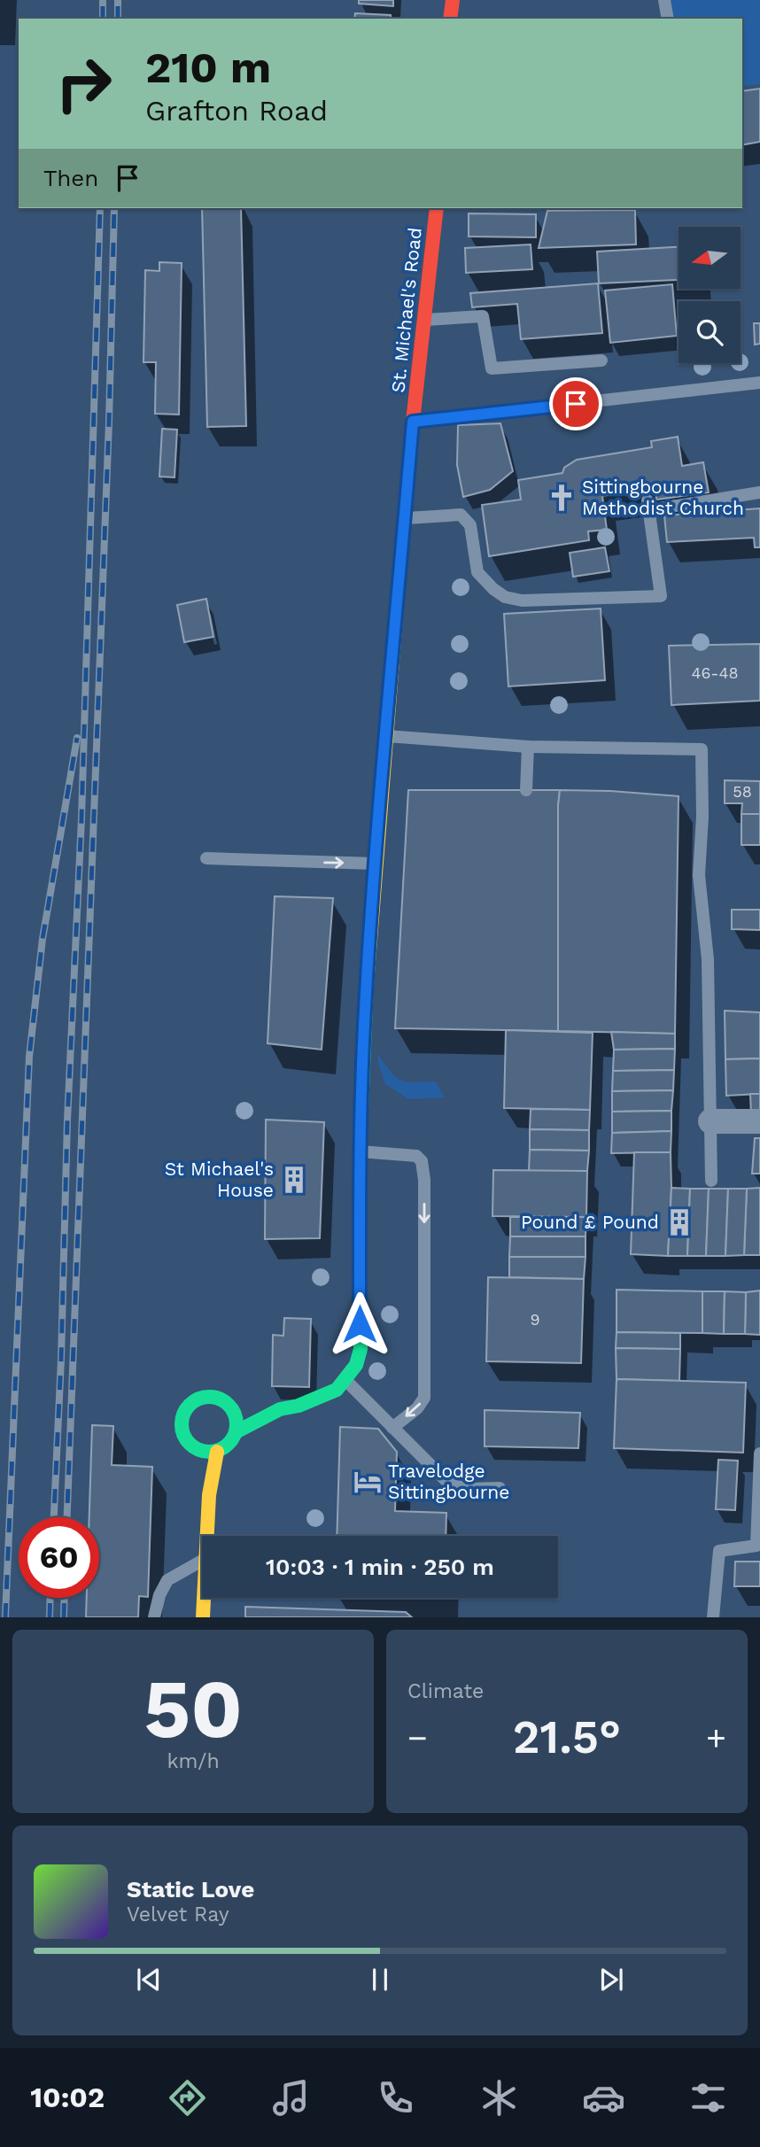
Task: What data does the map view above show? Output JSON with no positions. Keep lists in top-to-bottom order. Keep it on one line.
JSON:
{"streets":{"main road":["St. Michael's Road"]},"places":{"church":["Sittingbourne Methodist Church"],"building":["St Michael's House","Pound £ Pound"],"hotel":["Travelodge Sittingbourne"]},"house_numbers":["46-48","58","9"],"north":"left","page":{"turn":["210 m","Grafton Road"],"then":"Then","limit":"60","trip":"10:03 · 1 min · 250 m","tile":[["50","km/h"],"Climate"],"heat":["−","21.5°","+"],"song":["Static Love","Velvet Ray"],"tabs":"10:02"}}
